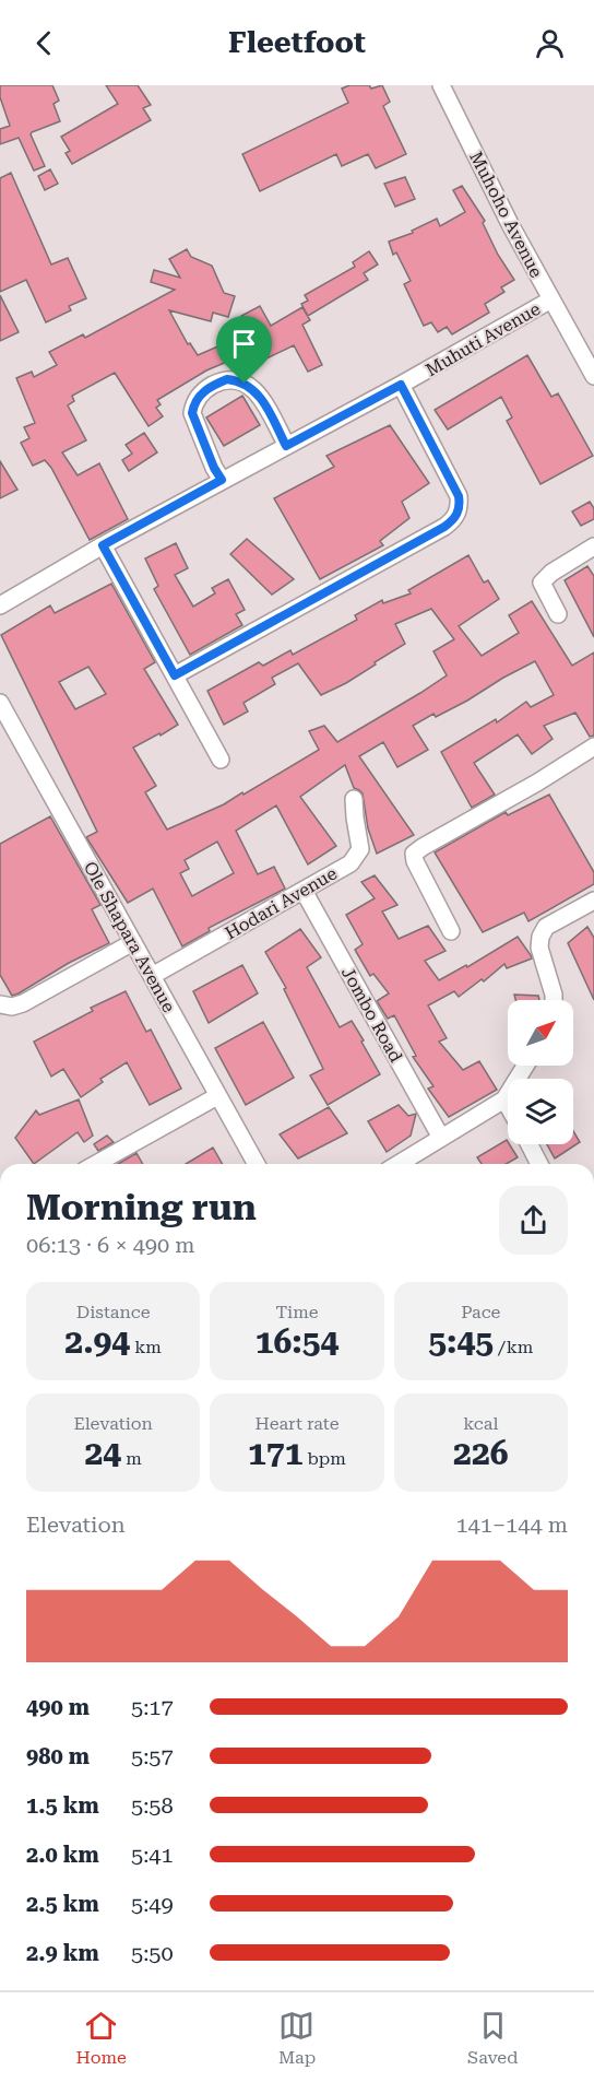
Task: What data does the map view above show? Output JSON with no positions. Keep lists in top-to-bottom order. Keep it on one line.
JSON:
{"streets":{"street":["Muhoho Avenue","Muhuti Avenue","Hodari Avenue","Ole Shapara Avenue","Jombo Road"]},"crossings":[["Muhoho Avenue","Muhuti Avenue"],["Hodari Avenue","Ole Shapara Avenue"],["Hodari Avenue","Jombo Road"]],"north":"top right","page":{"header":"Fleetfoot","heading":["Morning run","06:13 · 6 × 490 m"],"stats":[["Distance","2.94 km"],["Time","16:54"],["Pace","5:45 /km"],["Elevation","24 m"],["Heart rate","171 bpm"],["kcal","226"]],"chart":["Elevation","141–144 m"],"list":[{"name":"490 m","note":"5:17"},{"name":"980 m","note":"5:57"},{"name":"1.5 km","note":"5:58"},{"name":"2.0 km","note":"5:41"},{"name":"2.5 km","note":"5:49"},{"name":"2.9 km","note":"5:50"}],"tabs":["Home","Map","Saved"]}}
